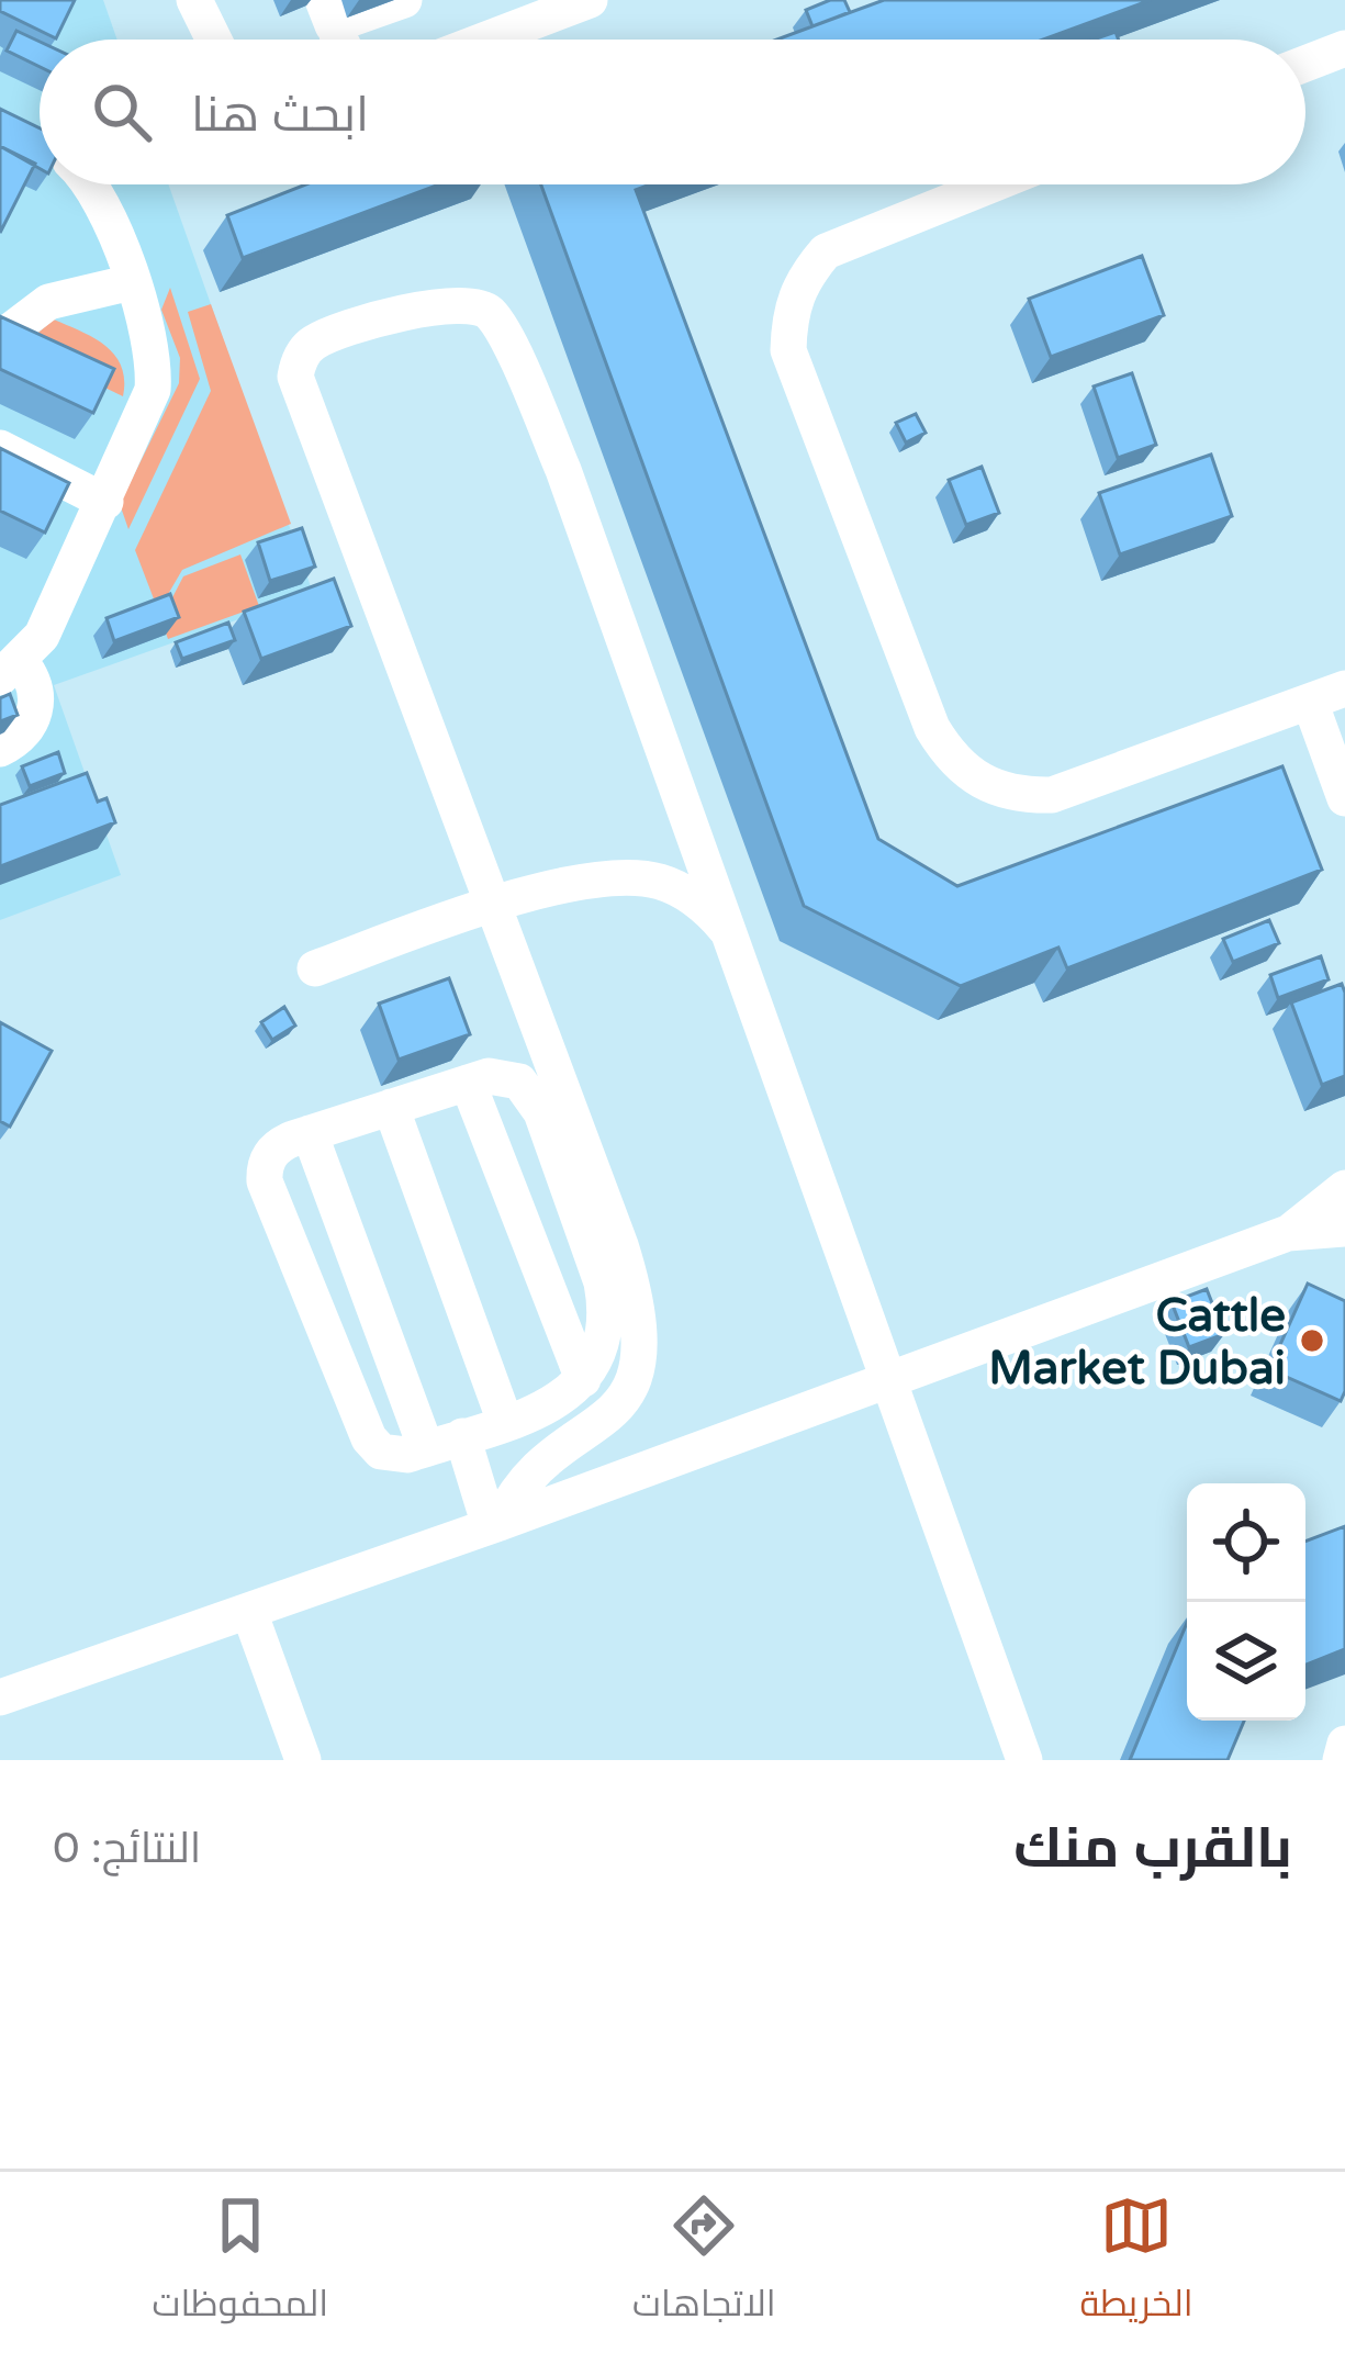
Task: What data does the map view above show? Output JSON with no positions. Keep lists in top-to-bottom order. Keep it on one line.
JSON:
{"places":["Cattle Market Dubai"],"page":{"search":"ابحث هنا","heading":["بالقرب منك","النتائج: 0"],"nav":["الخريطة","الاتجاهات","المحفوظات"]}}
